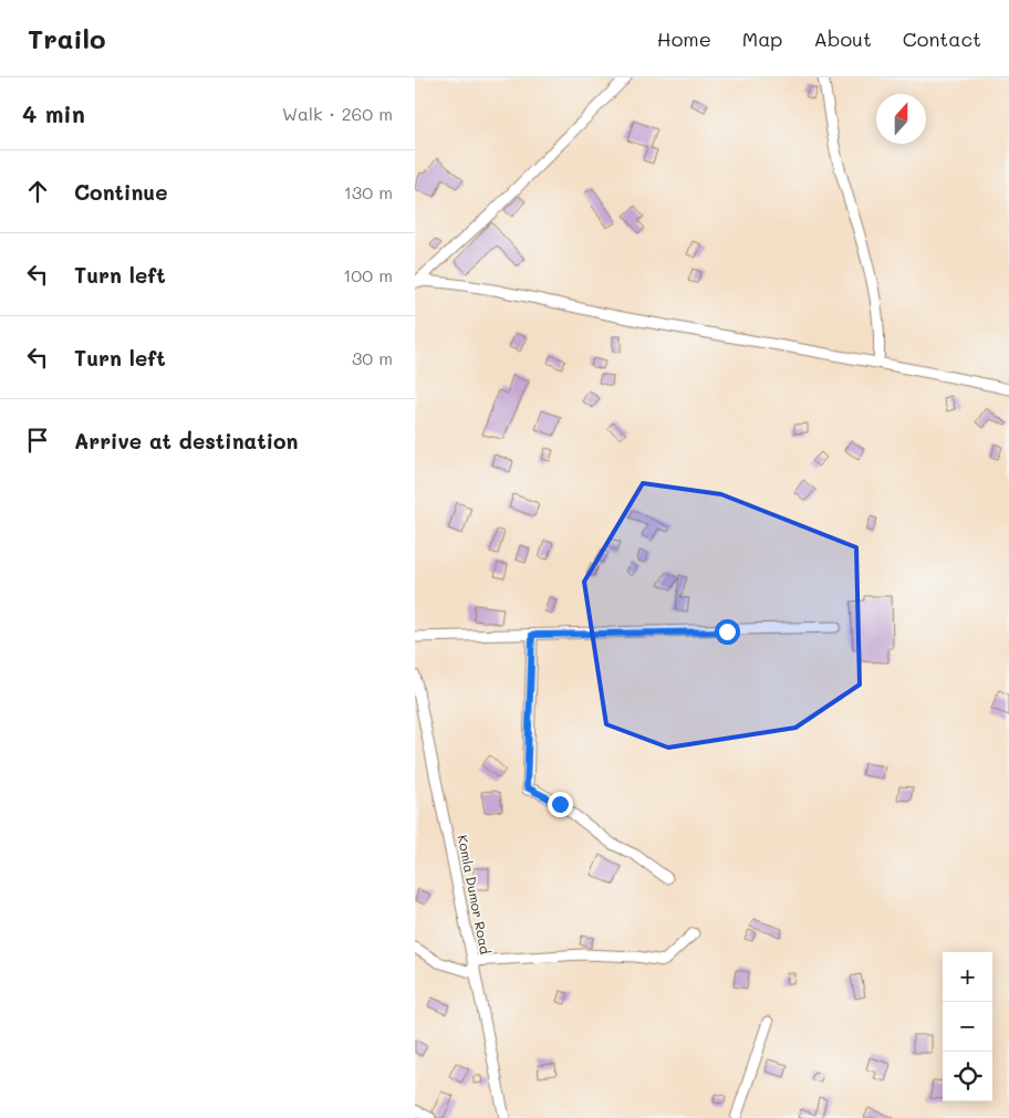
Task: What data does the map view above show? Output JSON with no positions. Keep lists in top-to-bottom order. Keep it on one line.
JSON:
{"streets":{"street":["Komla Dumor Road"]},"north":"top","page":{"header":"Trailo","nav":["Home","Map","About","Contact"],"heading":["4 min","Walk · 260 m"],"list":[["Continue","130 m"],["Turn left","100 m"],["Turn left","30 m"],"Arrive at destination"],"map_buttons":["+","−"]}}
